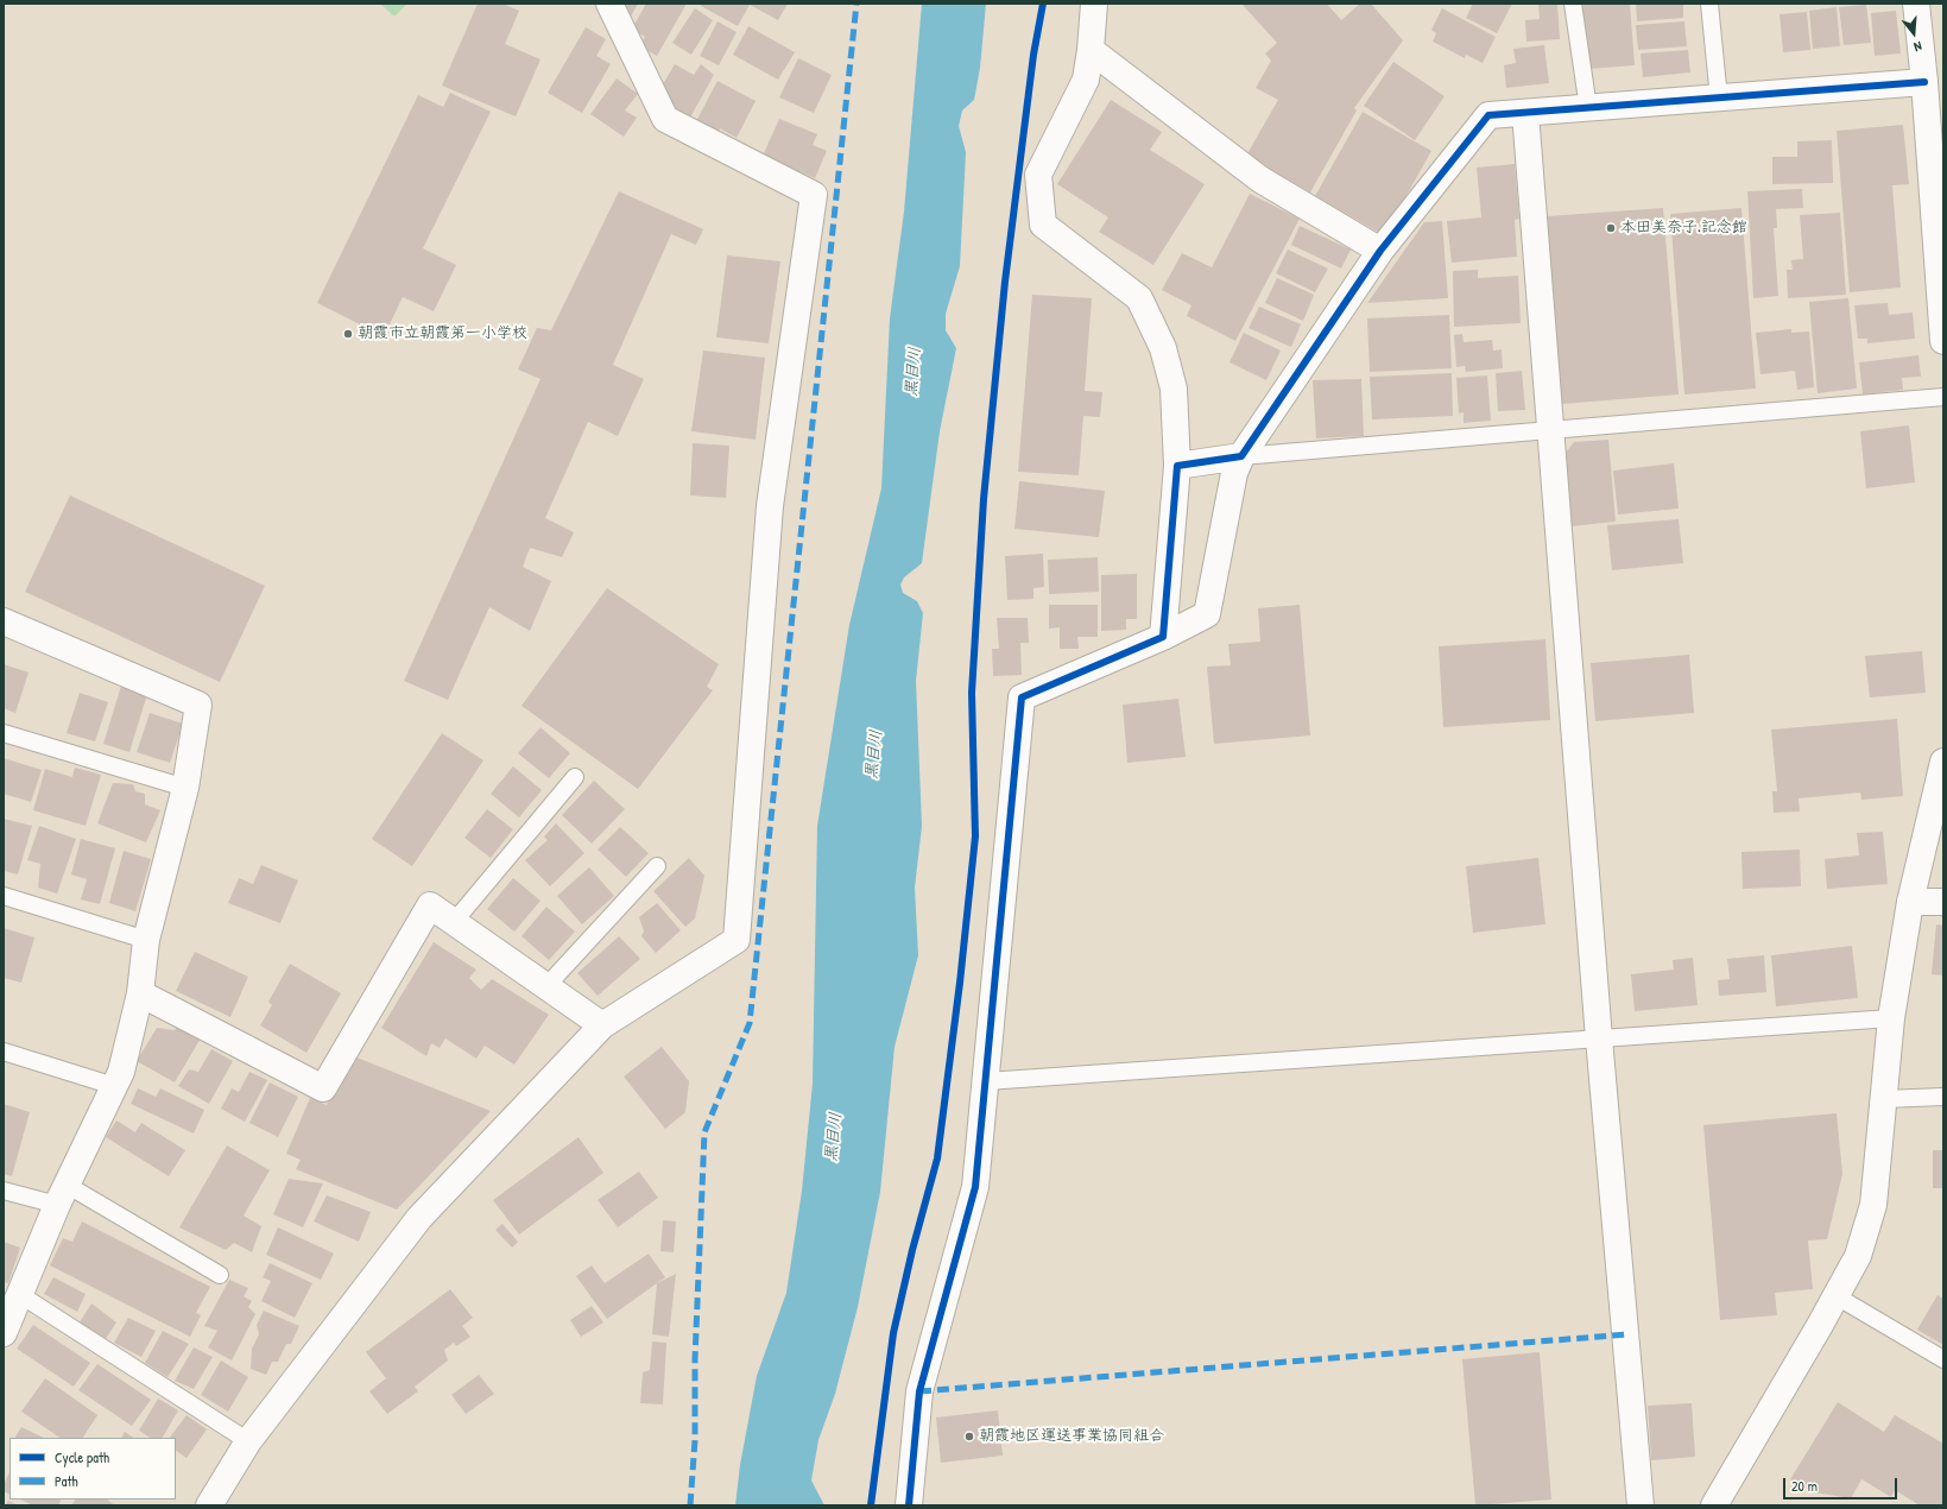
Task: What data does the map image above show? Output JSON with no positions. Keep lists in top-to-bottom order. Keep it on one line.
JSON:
{"water":["黒目川"],"places":["本田美奈子.記念館","朝霞市立朝霞第一小学校","朝霞地区運送事業協同組合"],"legend":["Cycle path","Path"],"scale_bar":"20 m","north":"bottom"}
